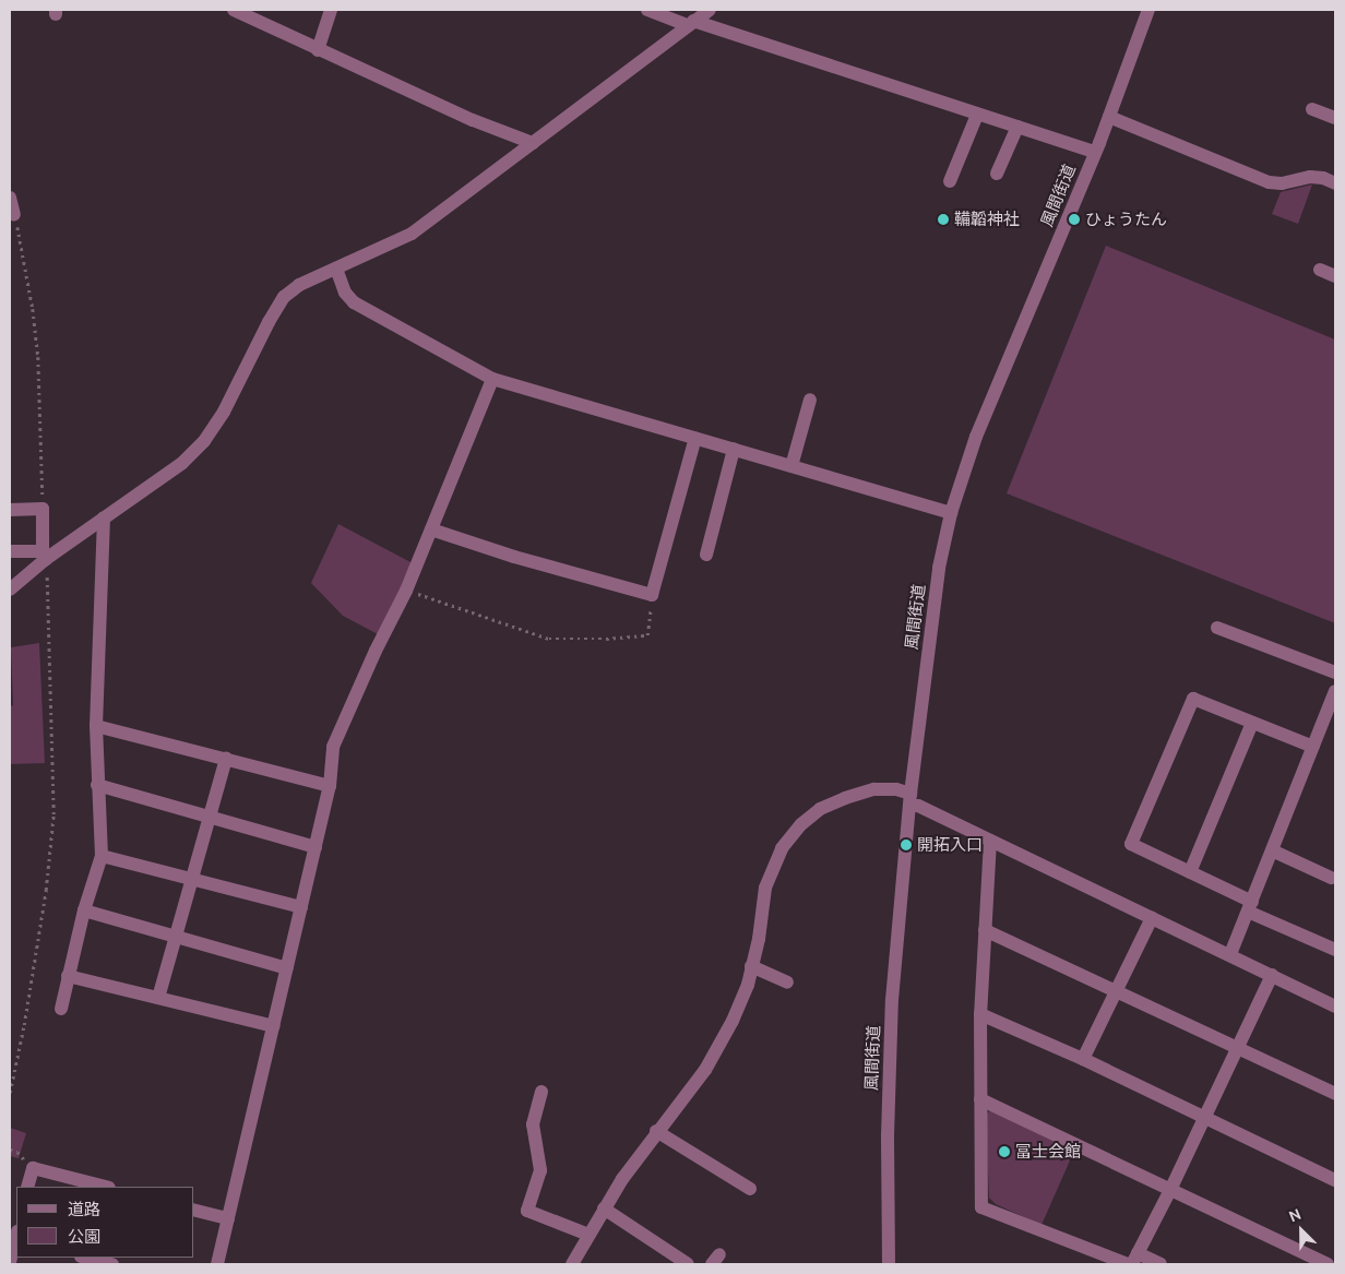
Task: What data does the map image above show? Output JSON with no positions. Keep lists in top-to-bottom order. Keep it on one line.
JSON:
{"streets":{"street":["風間街道"]},"places":["鞴韜神社","ひょうたん","開拓入口","冨士会館"],"legend":["道路","公園"],"north":"top left"}
